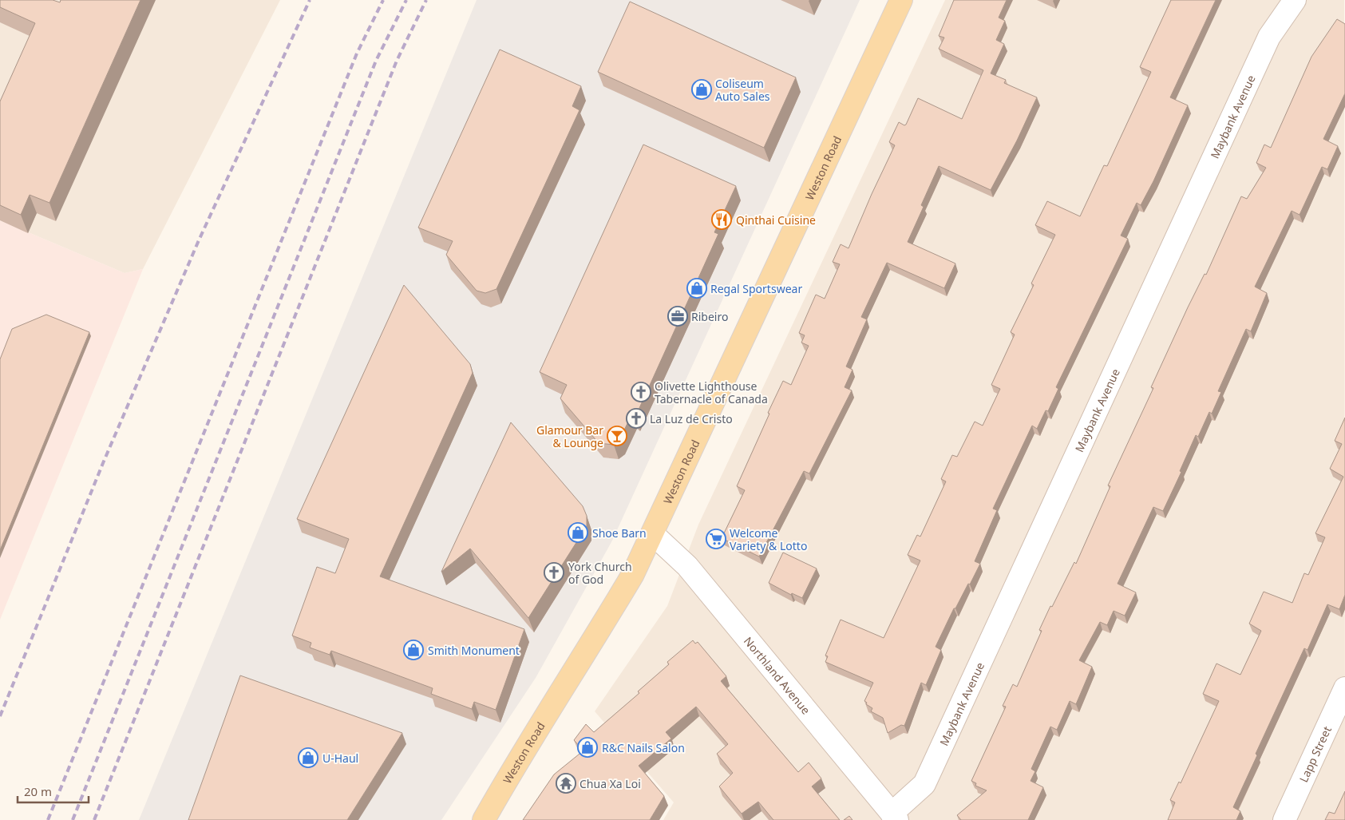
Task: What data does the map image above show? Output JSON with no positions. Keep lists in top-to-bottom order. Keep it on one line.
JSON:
{"streets":{"main road":["Weston Road"],"street":["Maybank Avenue","Northland Avenue","Lapp Street"]},"crossings":[["Maybank Avenue","Northland Avenue"],["Weston Road","Northland Avenue"]],"places":{"shop":["Coliseum Auto Sales","Regal Sportswear","Shoe Barn","Smith Monument","R&C Nails Salon","U-Haul"],"restaurant":["Qinthai Cuisine"],"office":["Ribeiro"],"church":["Olivette Lighthouse Tabernacle of Canada","La Luz de Cristo","York Church of God"],"bar":["Glamour Bar & Lounge"],"supermarket":["Welcome Variety & Lotto"],"temple":["Chua Xa Loi"]},"scale_bar":"20 m"}
